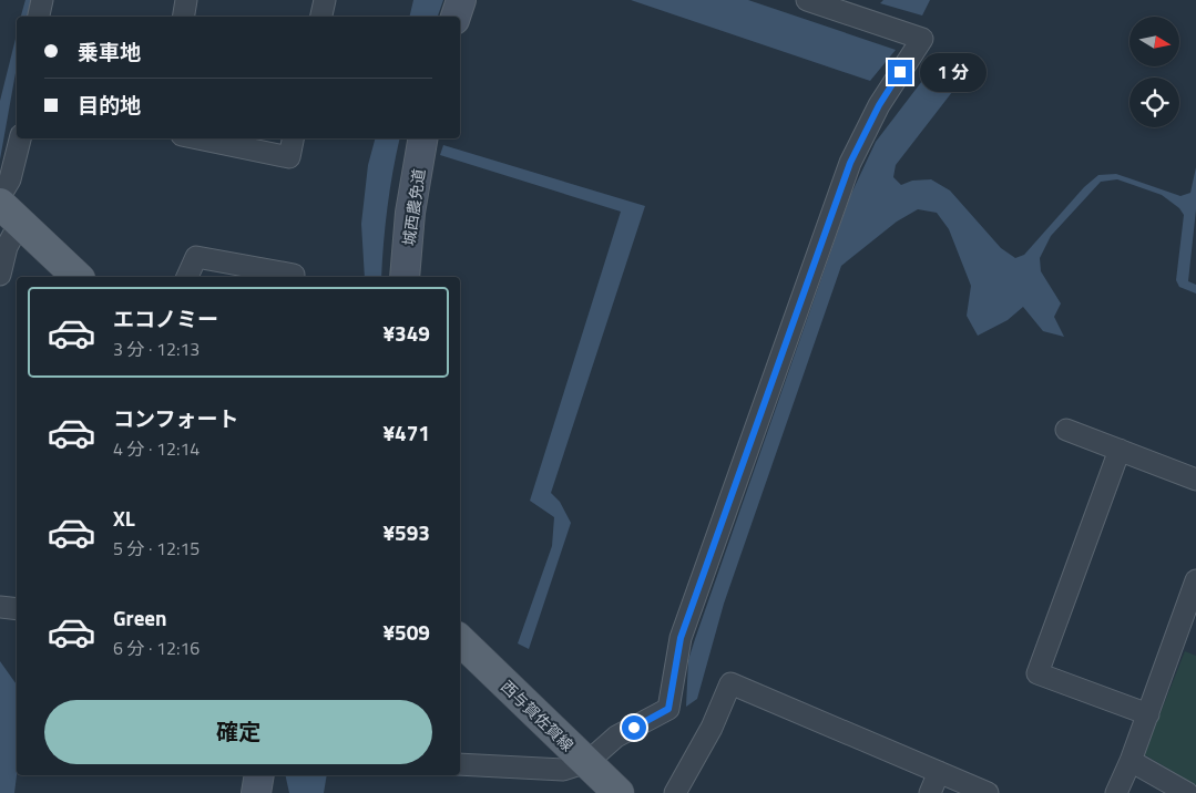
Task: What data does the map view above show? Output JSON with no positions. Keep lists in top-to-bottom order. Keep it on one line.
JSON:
{"streets":{"main road":["西与賀佐賀線"],"street":["城西農免道"]},"north":"right","page":{"banner":["乗車地","目的地"],"bubble":"1 分","list":[{"name":"エコノミー","note":"3 分 · 12:13","value":"¥349"},{"name":"コンフォート","note":"4 分 · 12:14","value":"¥471"},{"name":"XL","note":"5 分 · 12:15","value":"¥593"},{"name":"Green","note":"6 分 · 12:16","value":"¥509"}],"buttons":"確定"}}
